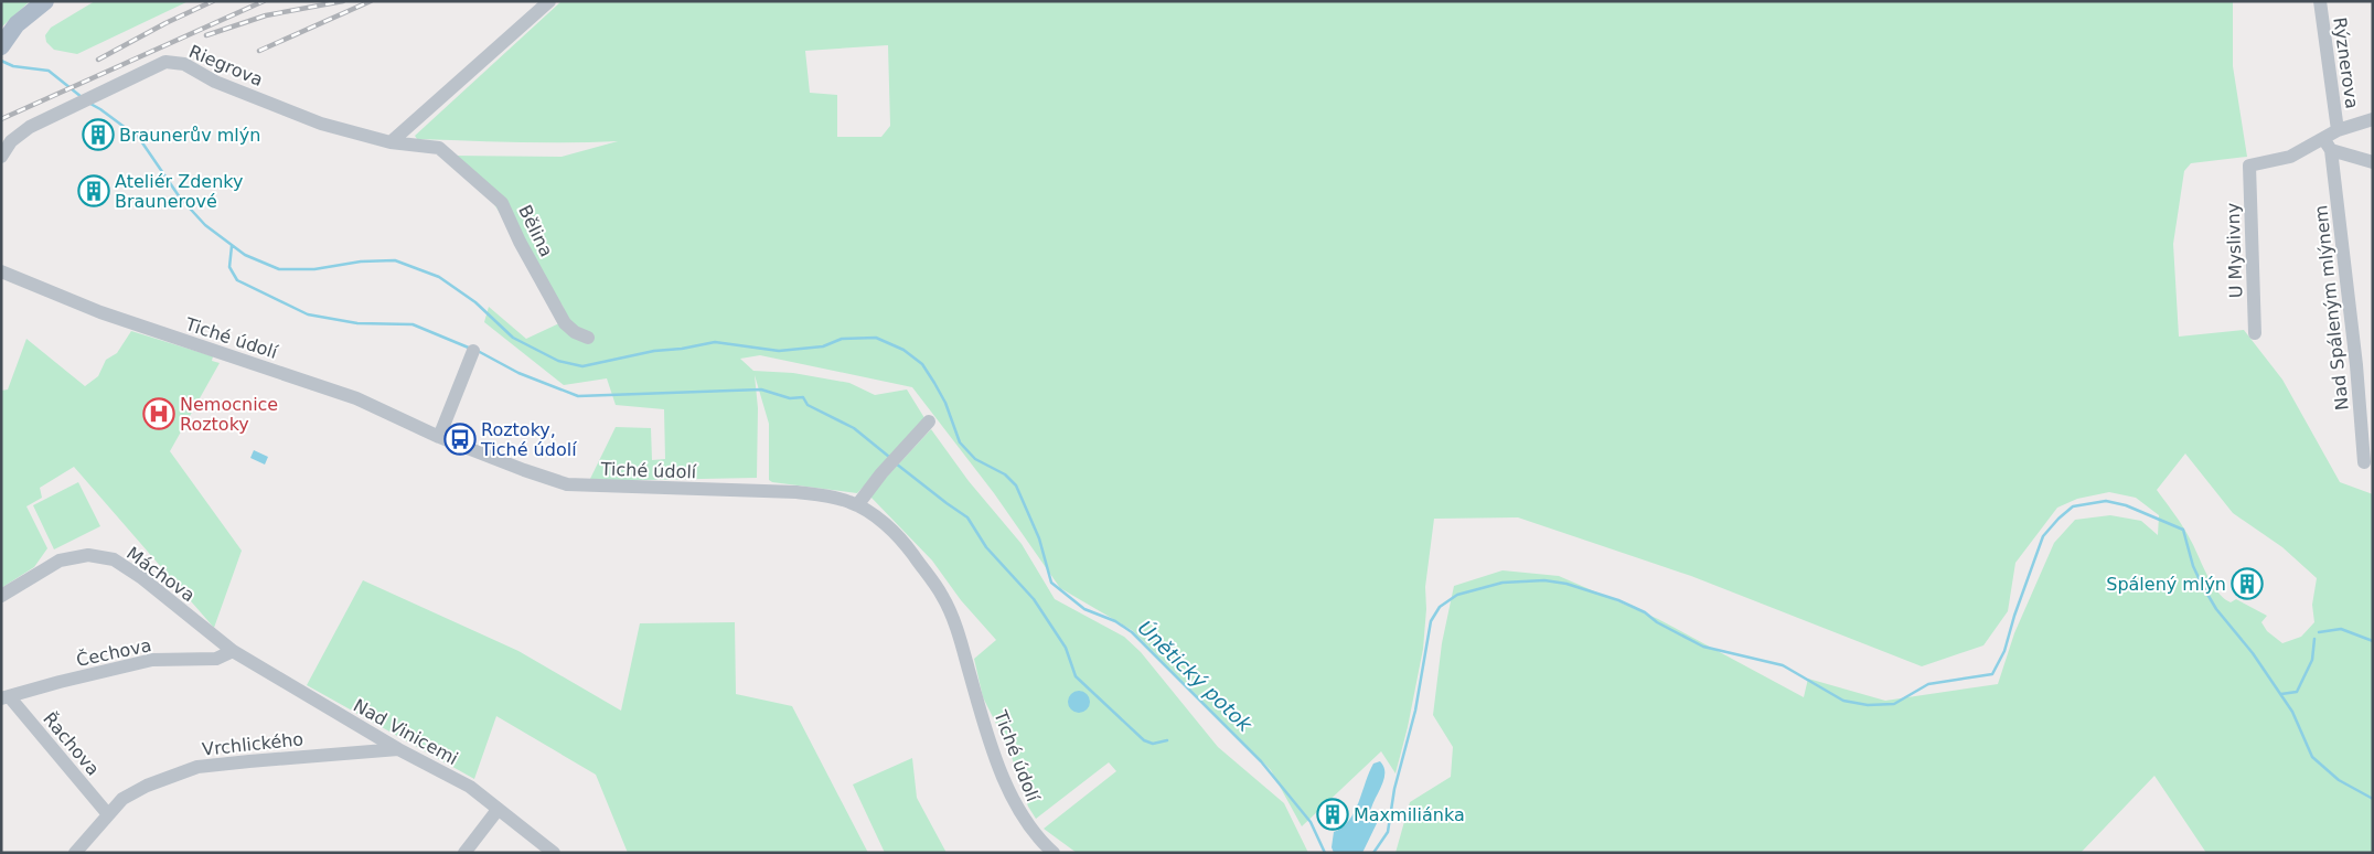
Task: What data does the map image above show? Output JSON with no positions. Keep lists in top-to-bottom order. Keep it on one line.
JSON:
{"streets":{"street":["Rýznerova","Riegrova","Bělina","U Myslivny","Nad Spáleným mlýnem","Tiché údolí","Máchova","Čechova","Nad Vinicemi","Řachova","Vrchlického"]},"crossings":[["Riegrova","Bělina"],["U Myslivny","Nad Spáleným mlýnem"],["Máchova","Čechova"],["Máchova","Nad Vinicemi"],["Čechova","Nad Vinicemi"],["Čechova","Řachova"],["Nad Vinicemi","Vrchlického"],["Řachova","Vrchlického"]],"water":["Únětický potok"],"places":{"building":["Braunerův mlýn","Ateliér Zdenky Braunerové","Spálený mlýn","Maxmiliánka"],"hospital":["Nemocnice Roztoky"],"bus stop":["Roztoky, Tiché údolí"]}}
